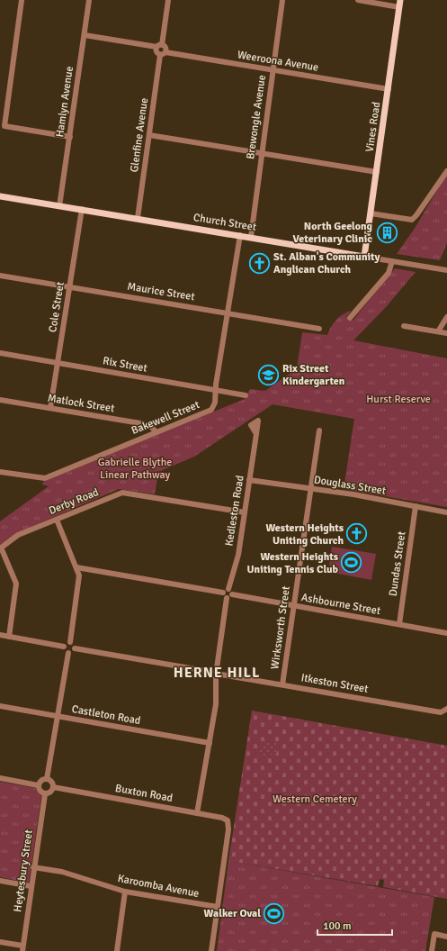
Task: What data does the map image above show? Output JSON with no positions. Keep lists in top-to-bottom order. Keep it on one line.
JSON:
{"streets":{"main road":["Vines Road","Church Street"],"street":["Weeroona Avenue","Hamlyn Avenue","Brewongle Avenue","Glenfine Avenue","Maurice Street","Cole Street","Rix Street","Matlock Street","Bakewell Street","Douglass Street","Derby Road","Kedleston Road","Dundas Street","Ashbourne Street","Wirksworth Street","Itkeston Street","Castleton Road","Buxton Road","Heytesbury Street","Karoomba Avenue"]},"crossings":[["Weeroona Avenue","Brewongle Avenue"],["Weeroona Avenue","Vines Road"],["Weeroona Avenue","Glenfine Avenue"],["Hamlyn Avenue","Church Street"],["Brewongle Avenue","Church Street"],["Vines Road","Church Street"],["Glenfine Avenue","Church Street"],["Church Street","Cole Street"],["Church Street","Bakewell Street"],["Maurice Street","Cole Street"],["Maurice Street","Bakewell Street"],["Cole Street","Rix Street"],["Cole Street","Matlock Street"],["Rix Street","Bakewell Street"],["Matlock Street","Bakewell Street"],["Douglass Street","Kedleston Road"],["Douglass Street","Dundas Street"],["Douglass Street","Wirksworth Street"],["Derby Road","Kedleston Road"],["Kedleston Road","Ashbourne Street"],["Dundas Street","Ashbourne Street"],["Ashbourne Street","Wirksworth Street"],["Wirksworth Street","Itkeston Street"],["Buxton Road","Heytesbury Street"],["Buxton Road","Karoomba Avenue"],["Heytesbury Street","Karoomba Avenue"]],"districts":["HERNE HILL"],"parks":["Hurst Reserve","Gabrielle Blythe Linear Pathway","Western Cemetery"],"places":{"building":["North Geelong Veterinary Clinic"],"church":["St. Alban's Community Anglican Church","Western Heights Uniting Church"],"school or university":["Rix Street Kindergarten"],"sports":["Western Heights Uniting Tennis Club","Walker Oval"]},"scale_bar":"100 m"}
